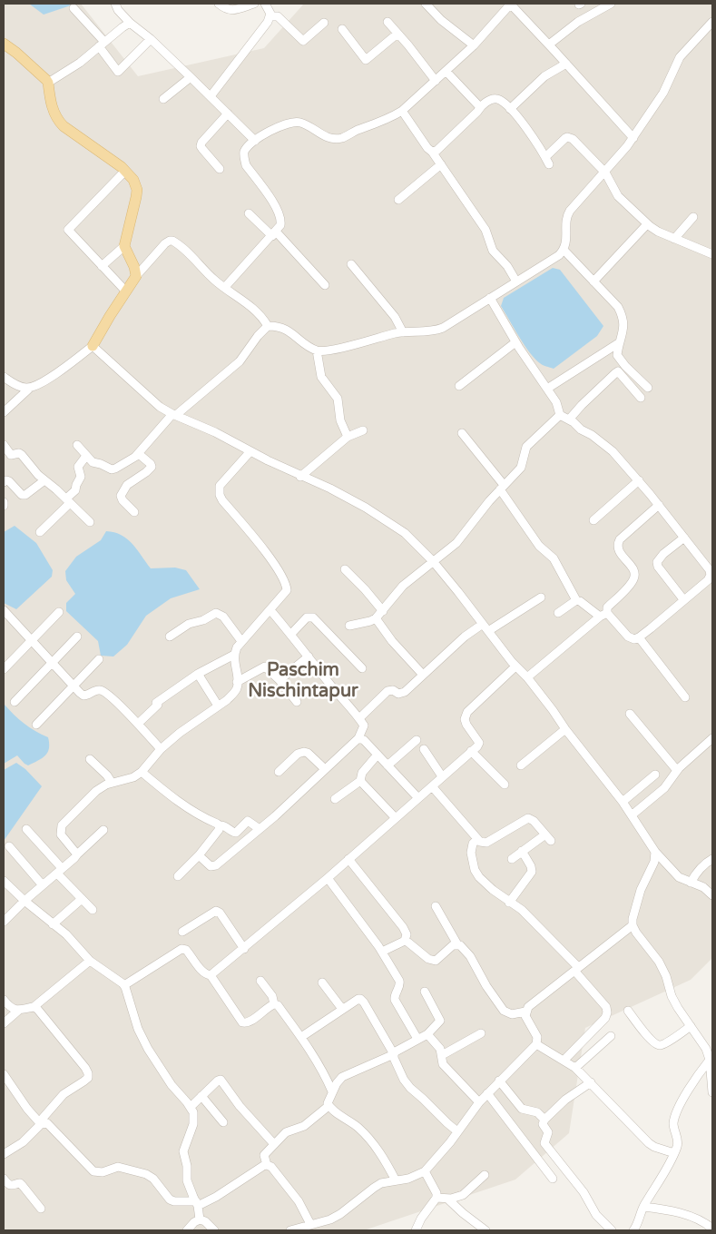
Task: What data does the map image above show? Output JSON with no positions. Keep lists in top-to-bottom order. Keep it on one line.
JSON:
{"districts":["Paschim Nischintapur"]}
